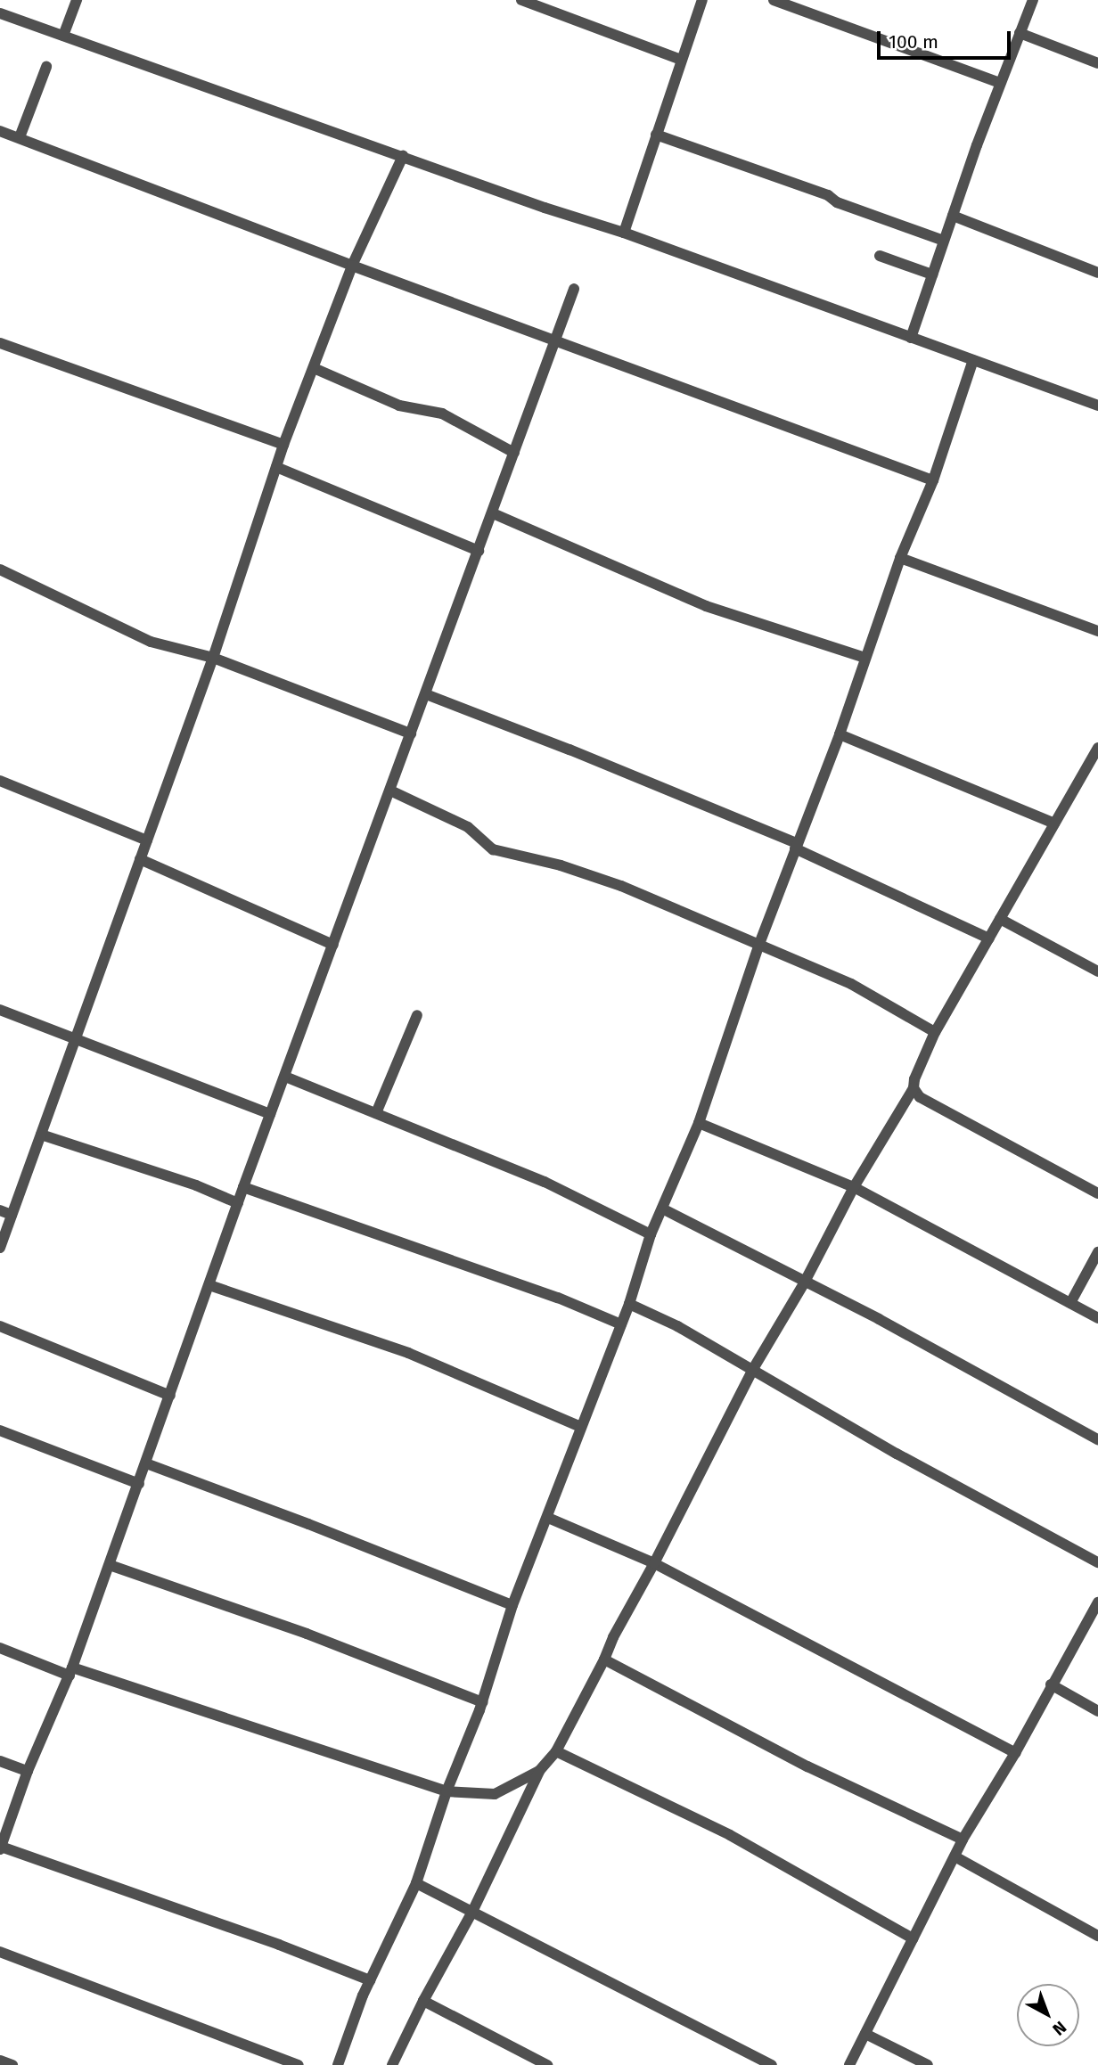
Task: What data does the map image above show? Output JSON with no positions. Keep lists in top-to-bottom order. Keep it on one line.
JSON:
{"scale_bar":"100 m","north":"bottom right"}
